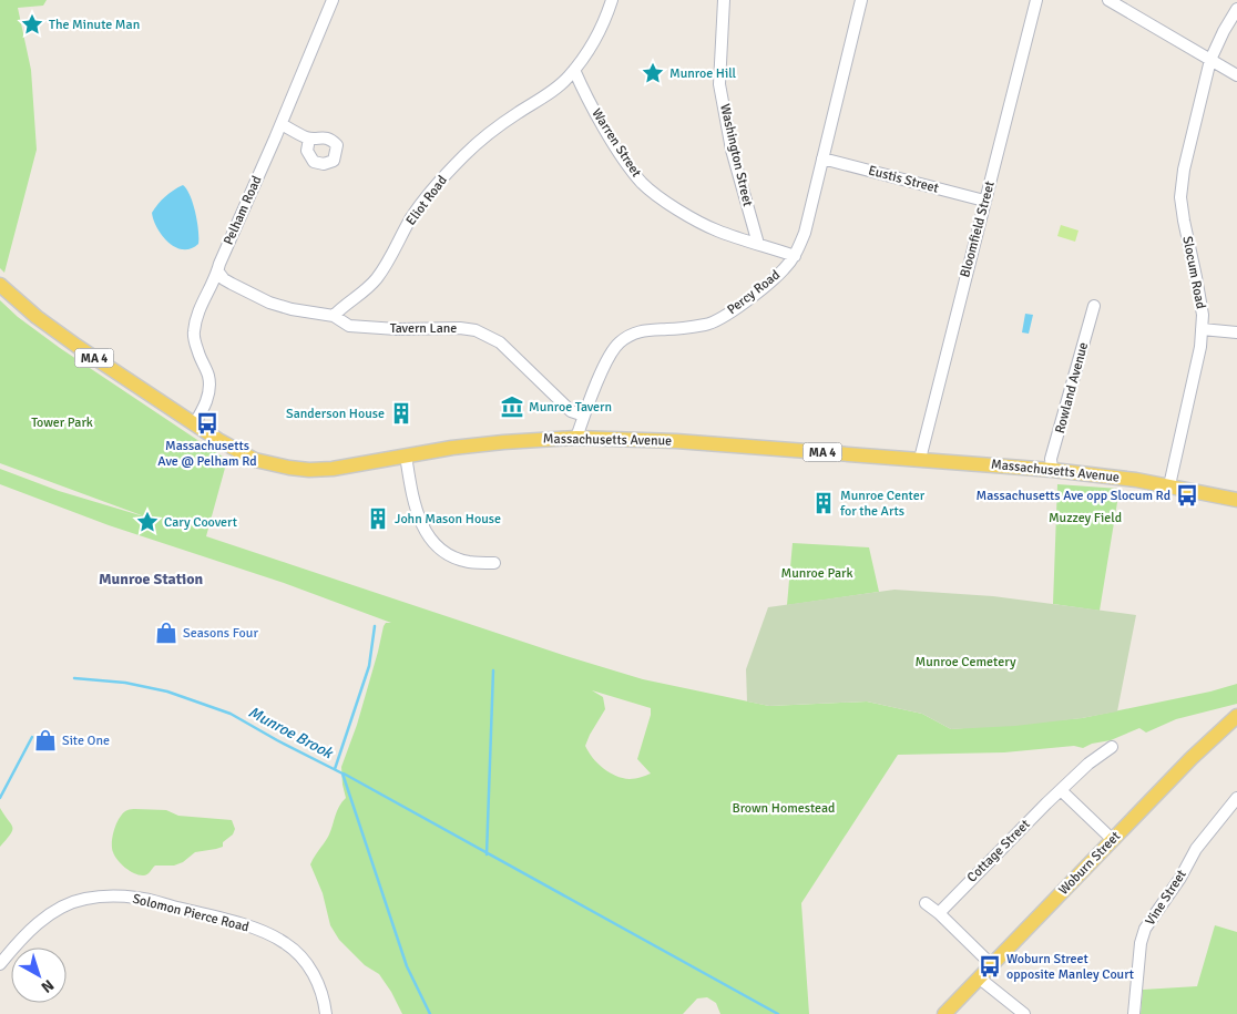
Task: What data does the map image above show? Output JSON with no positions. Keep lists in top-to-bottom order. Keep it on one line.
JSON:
{"streets":{"main road":["MA 4","Massachusetts Avenue","Woburn Street"],"street":["Warren Street","Washington Street","Eustis Street","Eliot Road","Pelham Road","Bloomfield Street","Slocum Road","Percy Road","Tavern Lane","Rowland Avenue","Cottage Street","Vine Street","Solomon Pierce Road"]},"crossings":[["Warren Street","Washington Street"],["Warren Street","Eliot Road"],["Warren Street","Percy Road"],["Eustis Street","Bloomfield Street"],["Eustis Street","Percy Road"],["Eliot Road","Tavern Lane"],["Pelham Road","Massachusetts Avenue"],["Bloomfield Street","Massachusetts Avenue"],["Slocum Road","Massachusetts Avenue"],["Percy Road","Tavern Lane"],["Percy Road","Massachusetts Avenue"],["Rowland Avenue","Massachusetts Avenue"]],"districts":["Munroe Station"],"water":["Munroe Brook"],"parks":["Tower Park","Muzzey Field","Munroe Park","Munroe Cemetery","Brown Homestead"],"places":{"place":["The Minute Man","Munroe Hill","Cary Coovert"],"museum":["Munroe Tavern"],"building":["Sanderson House","Munroe Center for the Arts","John Mason House"],"bus stop":["Massachusetts Ave @ Pelham Rd","Massachusetts Ave opp Slocum Rd","Woburn Street opposite Manley Court"],"shop":["Seasons Four","Site One"]},"north":"bottom right"}
